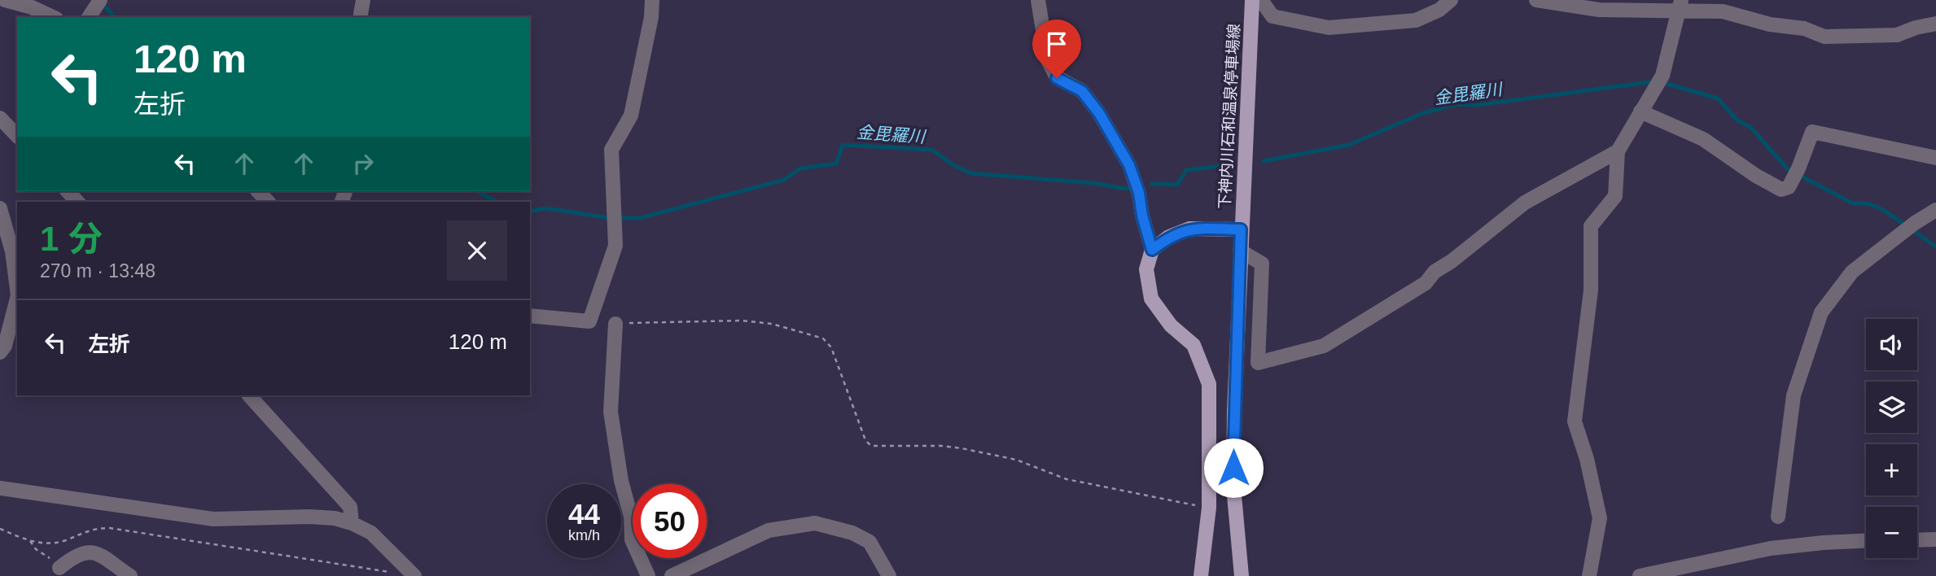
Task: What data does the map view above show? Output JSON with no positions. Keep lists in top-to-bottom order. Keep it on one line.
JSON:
{"streets":{"main road":["下神内川石和温泉停車場線"]},"water":["金毘羅川"],"page":{"turn":["120 m","左折"],"heading":["1 分","270 m · 13:48"],"list":[{"name":"左折","value":"120 m"}],"map_buttons":["+","−"],"speed":"44 km/h","limit":"50"}}
